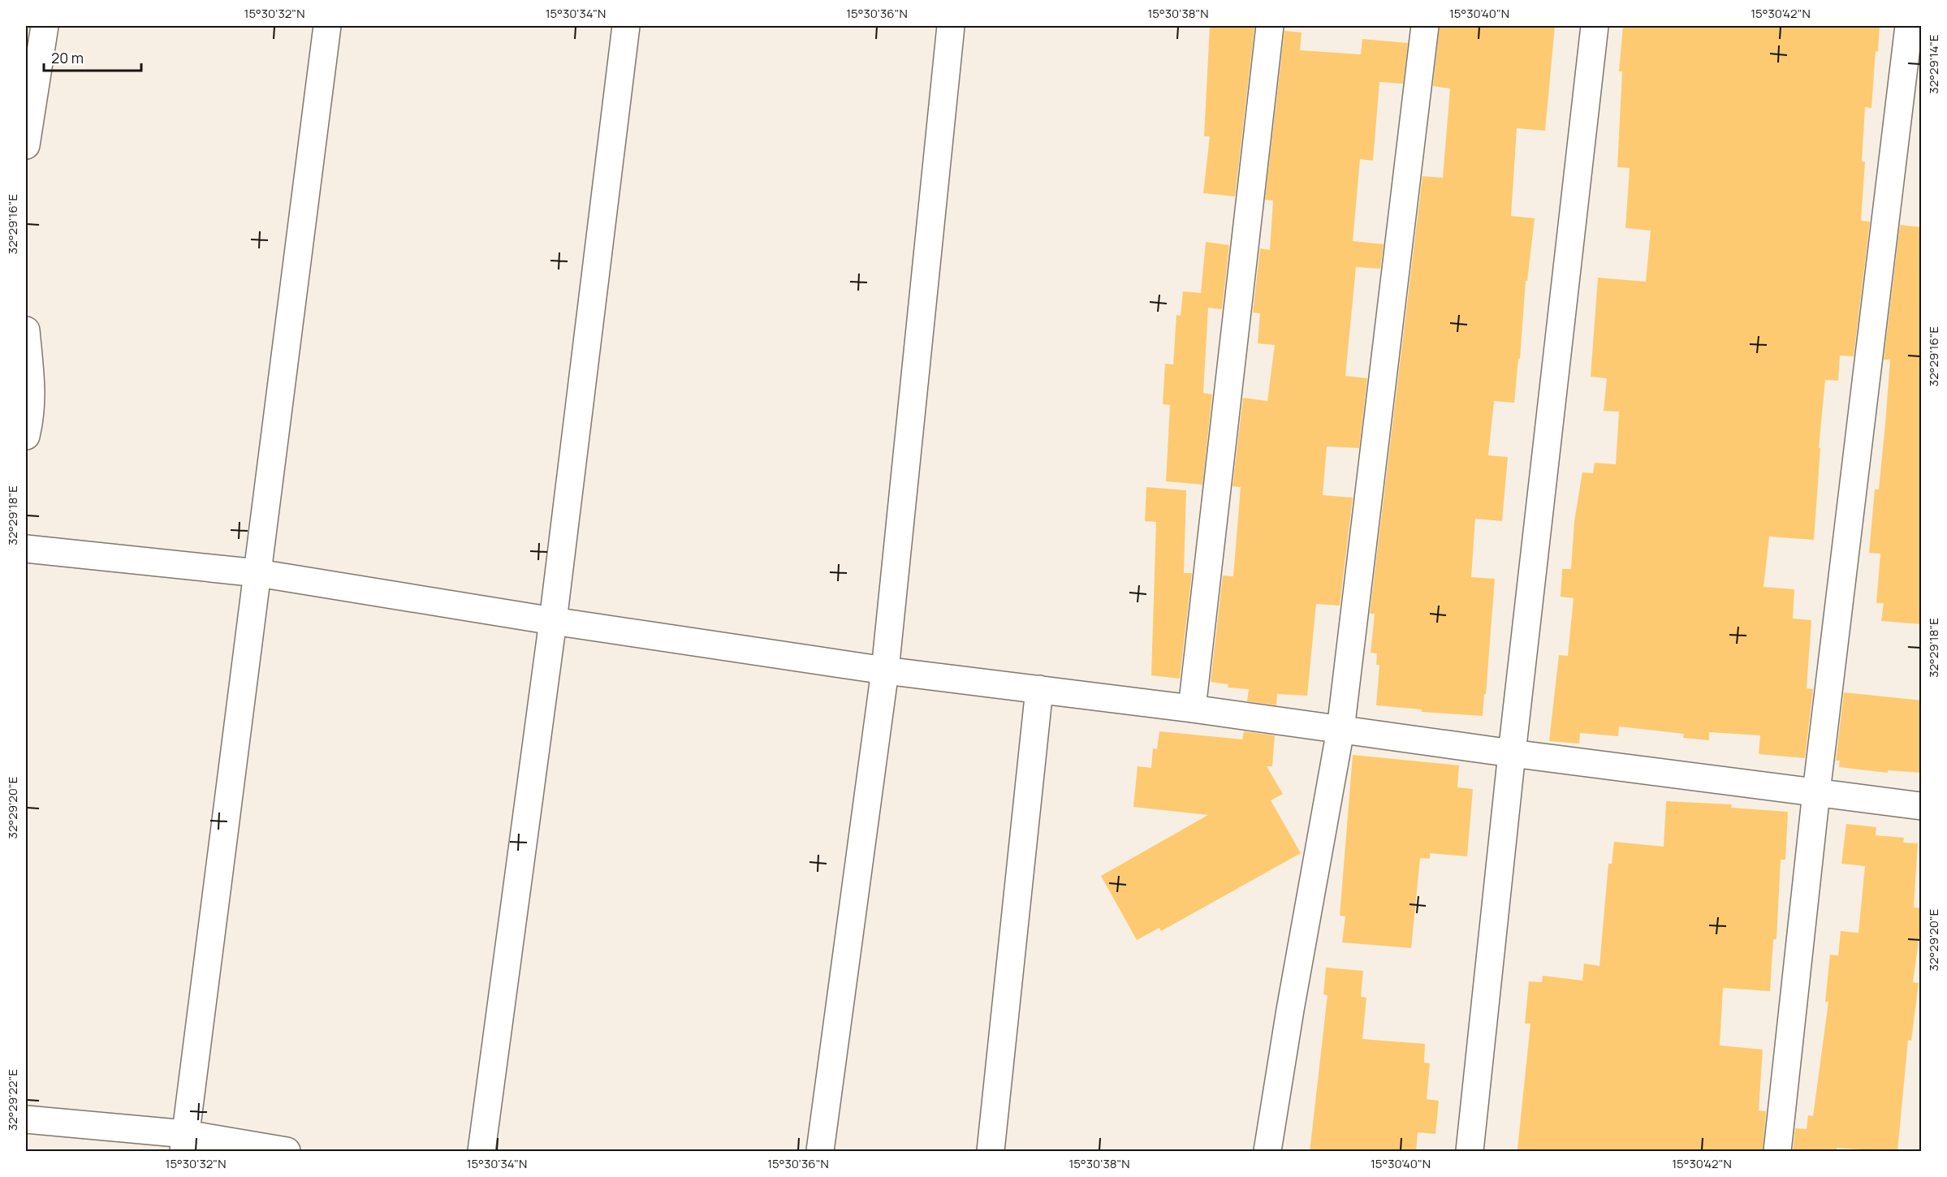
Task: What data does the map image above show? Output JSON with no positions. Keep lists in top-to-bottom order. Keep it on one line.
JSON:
{"scale_bar":"20 m","coordinates":["15°30'32\"N","15°30'34\"N","15°30'36\"N","15°30'38\"N","15°30'40\"N","15°30'42\"N","32°29'14\"E","32°29'16\"E","32°29'18\"E","32°29'20\"E","32°29'22\"E"]}
